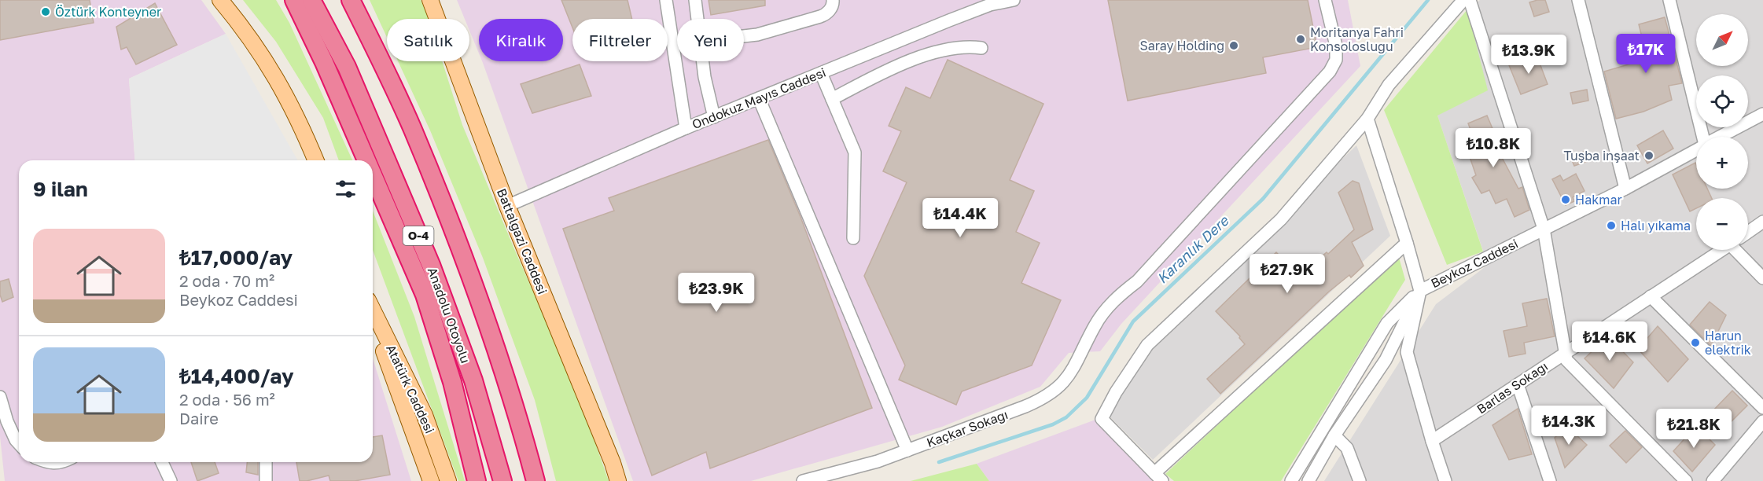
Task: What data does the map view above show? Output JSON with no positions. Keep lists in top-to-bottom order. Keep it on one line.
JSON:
{"streets":{"highway":["O-4","Anadolu Otoyolu"],"main road":["Battalgazi Caddesi","Atatürk Caddesi"],"street":["Ondokuz Mayıs Caddesi","Beykoz Caddesi","Barlas Sokağı","Kaçkar Sokağı"]},"crossings":[["Ondokuz Mayıs Caddesi","Battalgazi Caddesi"],["Beykoz Caddesi","Barlas Sokağı"]],"water":["Karanlık Dere"],"places":["Öztürk Konteyner","Moritanya Fahri Konsolosluğu","Saray Holding","Tuşba inşaat","Hakmar","Halı yıkama","Harun elektrik"],"north":"top right","page":{"map_buttons":["+","−"],"chip":["Satılık","Kiralık","Filtreler","Yeni"],"price":["₺17K","₺13.9K","₺10.8K","₺14.4K","₺27.9K","₺23.9K","₺14.6K","₺14.3K","₺21.8K"],"heading":"9 ilan","list":[{"name":"₺17,000/ay","note":"2 oda · 70 m² · Beykoz Caddesi"},{"name":"₺14,400/ay","note":"2 oda · 56 m² · Daire"}]}}
